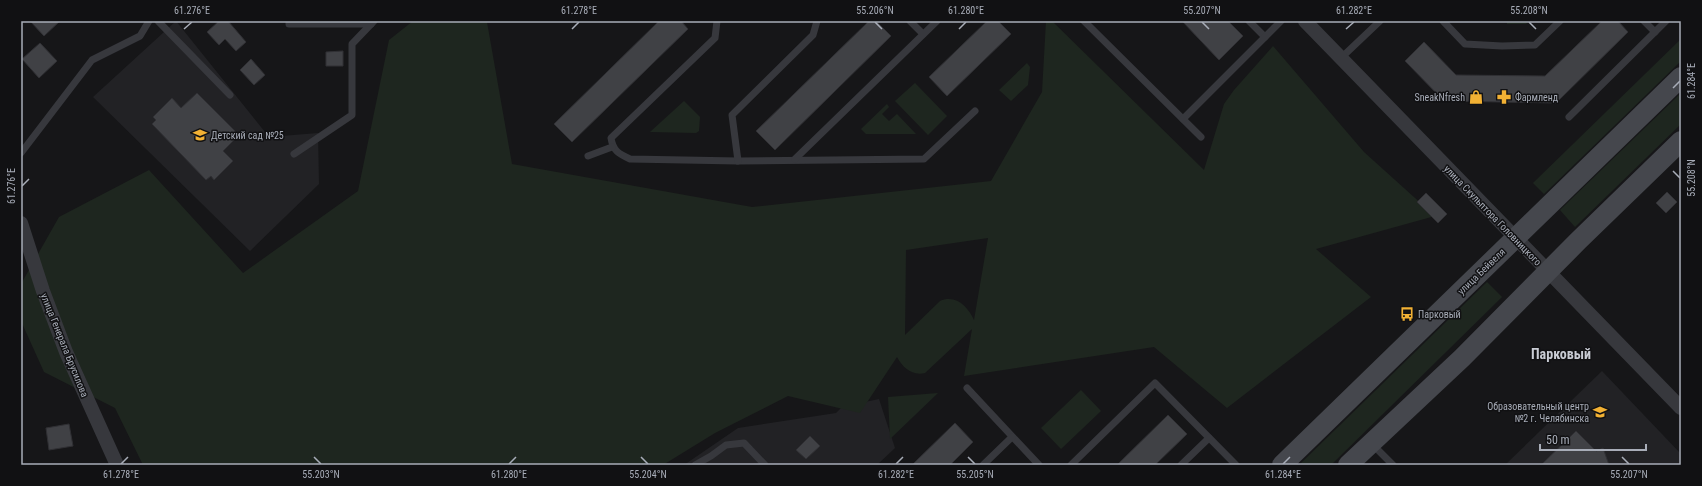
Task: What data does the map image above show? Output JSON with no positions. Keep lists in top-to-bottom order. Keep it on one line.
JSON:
{"streets":{"main road":["улица Бейвеля"],"street":["улица Скульптора Головницкого","улица Генерала Брусилова"]},"crossings":[["улица Скульптора Головницкого","улица Бейвеля"]],"districts":["Парковый"],"places":{"shop":["SneakNfresh"],"pharmacy":["Фармленд"],"school or university":["Детский сад №25","Образовательный центр №2 г. Челябинска"],"bus stop":["Парковый"]},"scale_bar":"50 m","coordinates":["61.276°E","61.278°E","55.206°N","61.280°E","55.207°N","61.282°E","55.208°N","61.284°E","55.203°N","55.204°N","55.205°N"]}
